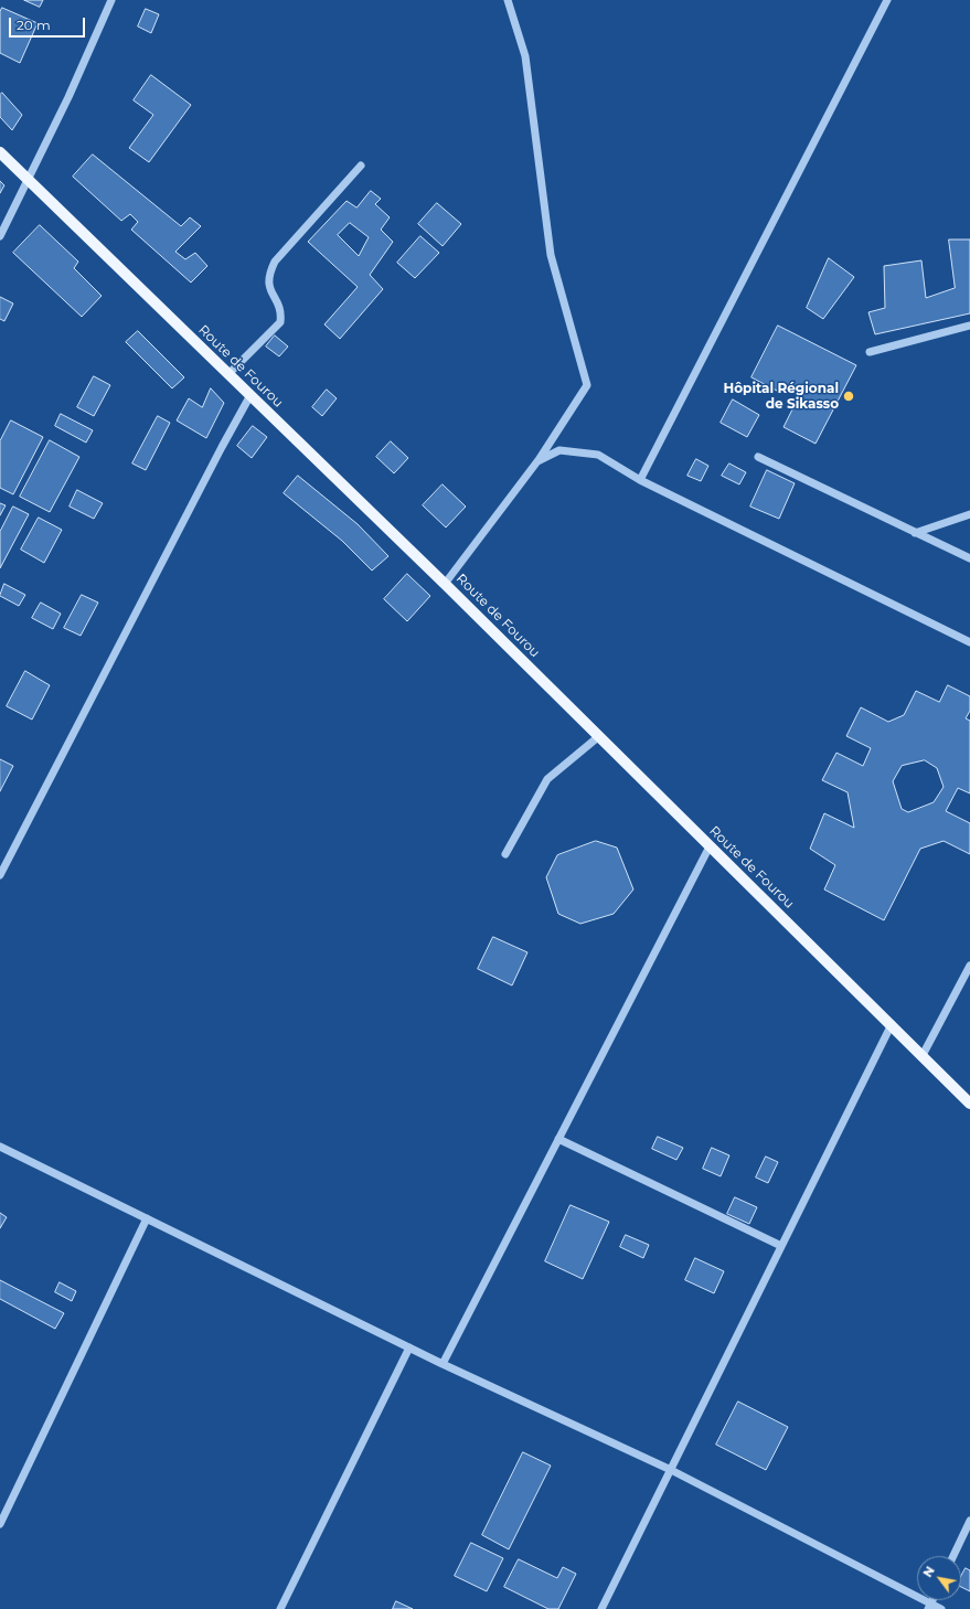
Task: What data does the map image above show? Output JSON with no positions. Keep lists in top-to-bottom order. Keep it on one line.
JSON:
{"streets":{"main road":["Route de Fourou"]},"places":["Hôpital Régional de Sikasso"],"scale_bar":"20 m","north":"top left"}
